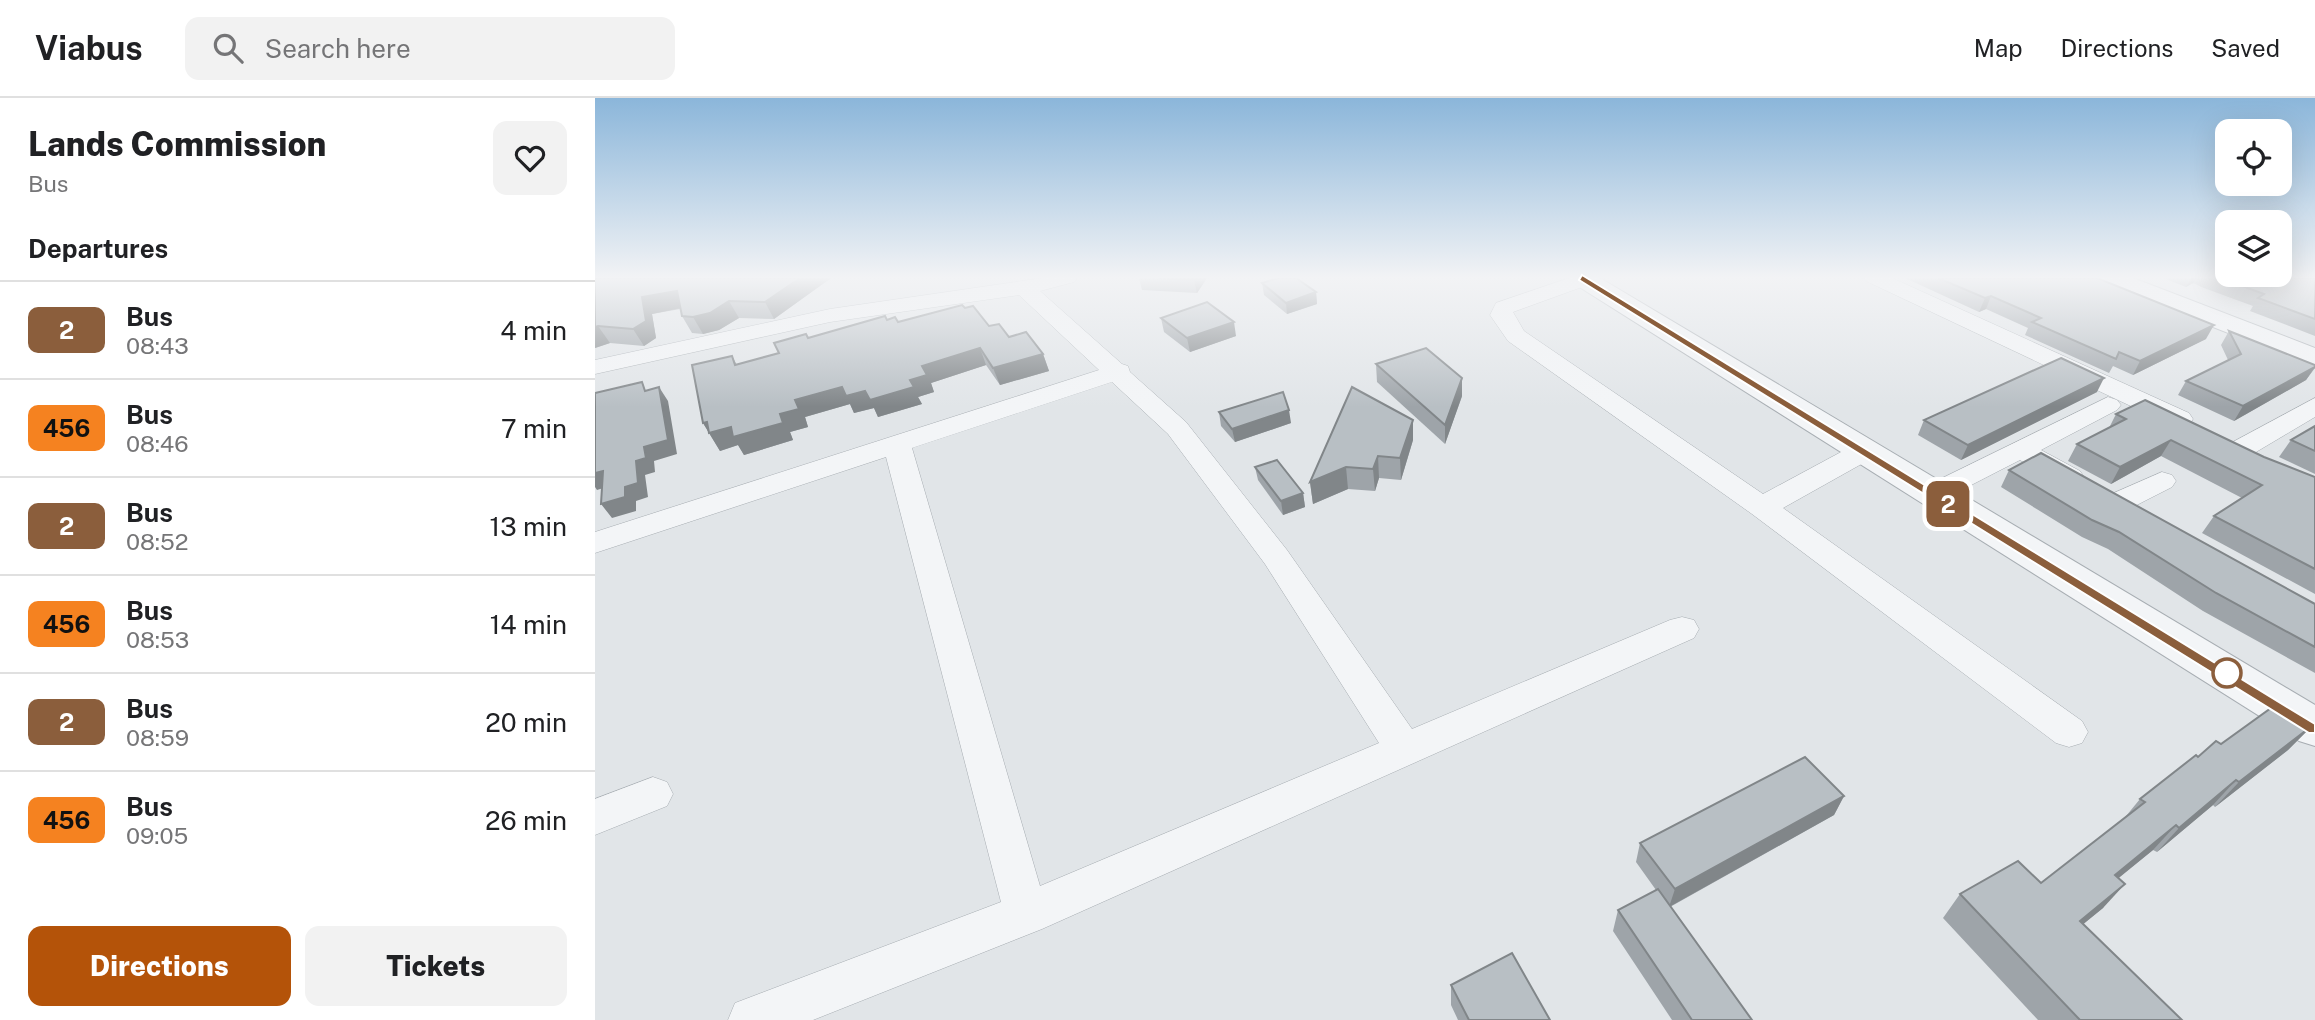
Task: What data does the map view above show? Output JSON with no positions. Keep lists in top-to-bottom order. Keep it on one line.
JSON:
{"lines":["bus line 2"],"page":{"header":"Viabus","search":"Search here","nav":["Map","Directions","Saved"],"heading":[["Lands Commission","Bus"],"Departures"],"on_map":"2","list":[{"mark":"2","name":"Bus","note":"08:43","value":"4 min"},{"mark":"456","name":"Bus","note":"08:46","value":"7 min"},{"mark":"2","name":"Bus","note":"08:52","value":"13 min"},{"mark":"456","name":"Bus","note":"08:53","value":"14 min"},{"mark":"2","name":"Bus","note":"08:59","value":"20 min"},{"mark":"456","name":"Bus","note":"09:05","value":"26 min"}],"buttons":["Directions","Tickets"]}}
